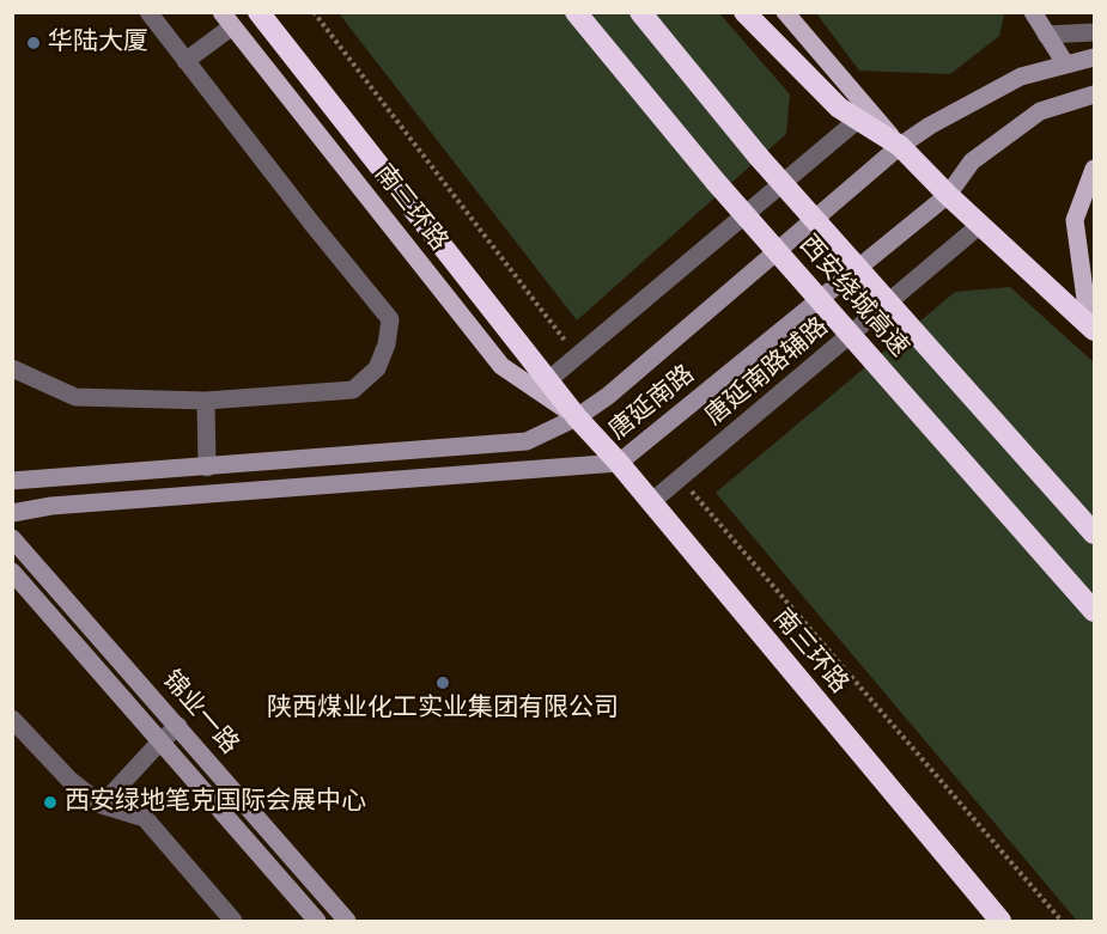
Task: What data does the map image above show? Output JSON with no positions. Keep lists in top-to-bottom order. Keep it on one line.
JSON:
{"streets":{"highway":["南三环路","西安绕城高速"],"main road":["唐延南路","锦业一路"],"street":["唐延南路辅路"]},"crossings":[["南三环路","唐延南路辅路"],["南三环路","唐延南路"]],"places":["华陆大厦","陕西煤业化工实业集团有限公司","西安绿地笔克国际会展中心"]}
